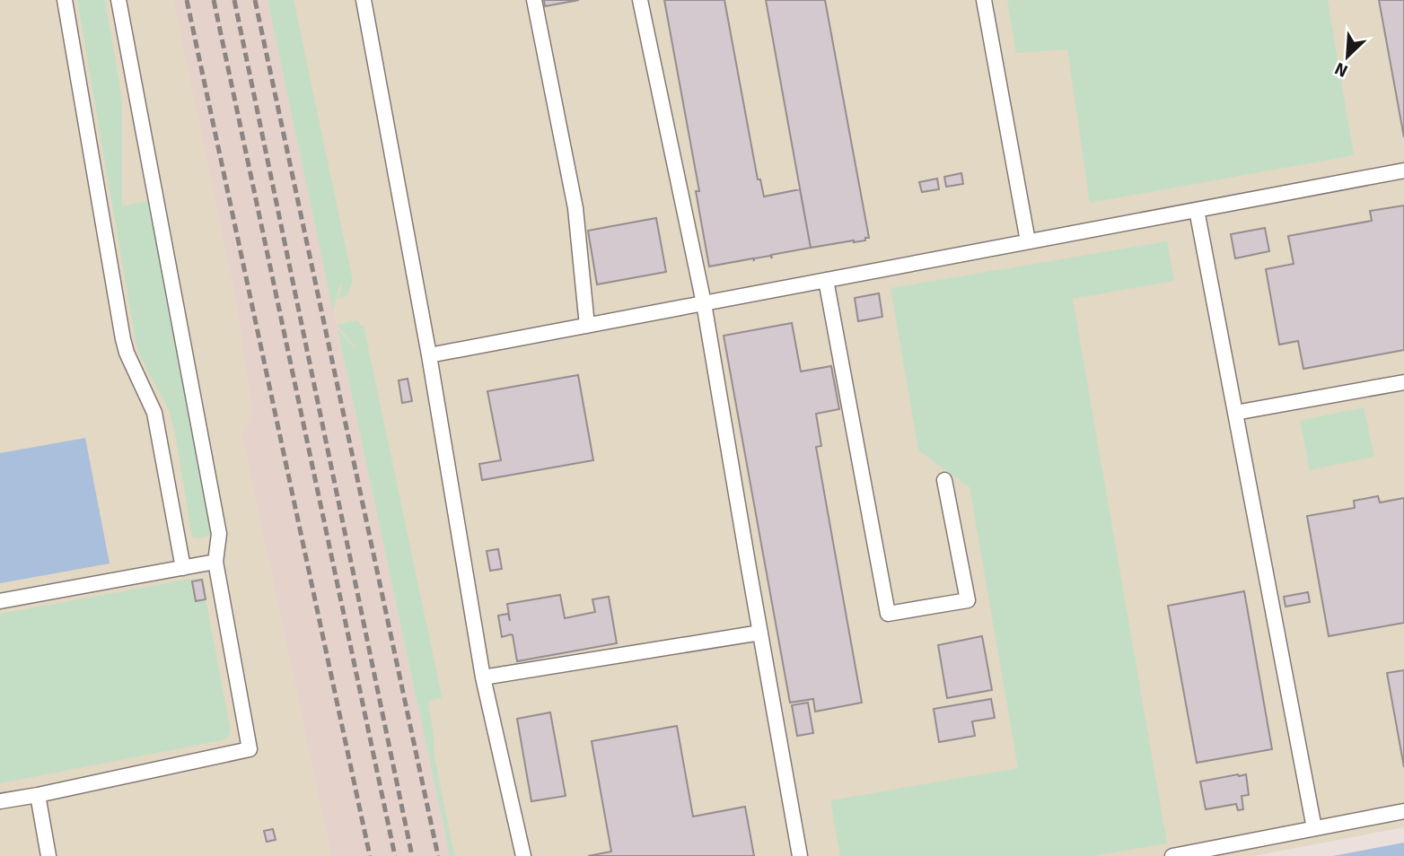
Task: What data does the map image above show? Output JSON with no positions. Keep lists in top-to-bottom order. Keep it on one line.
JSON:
{"north":"bottom left"}
